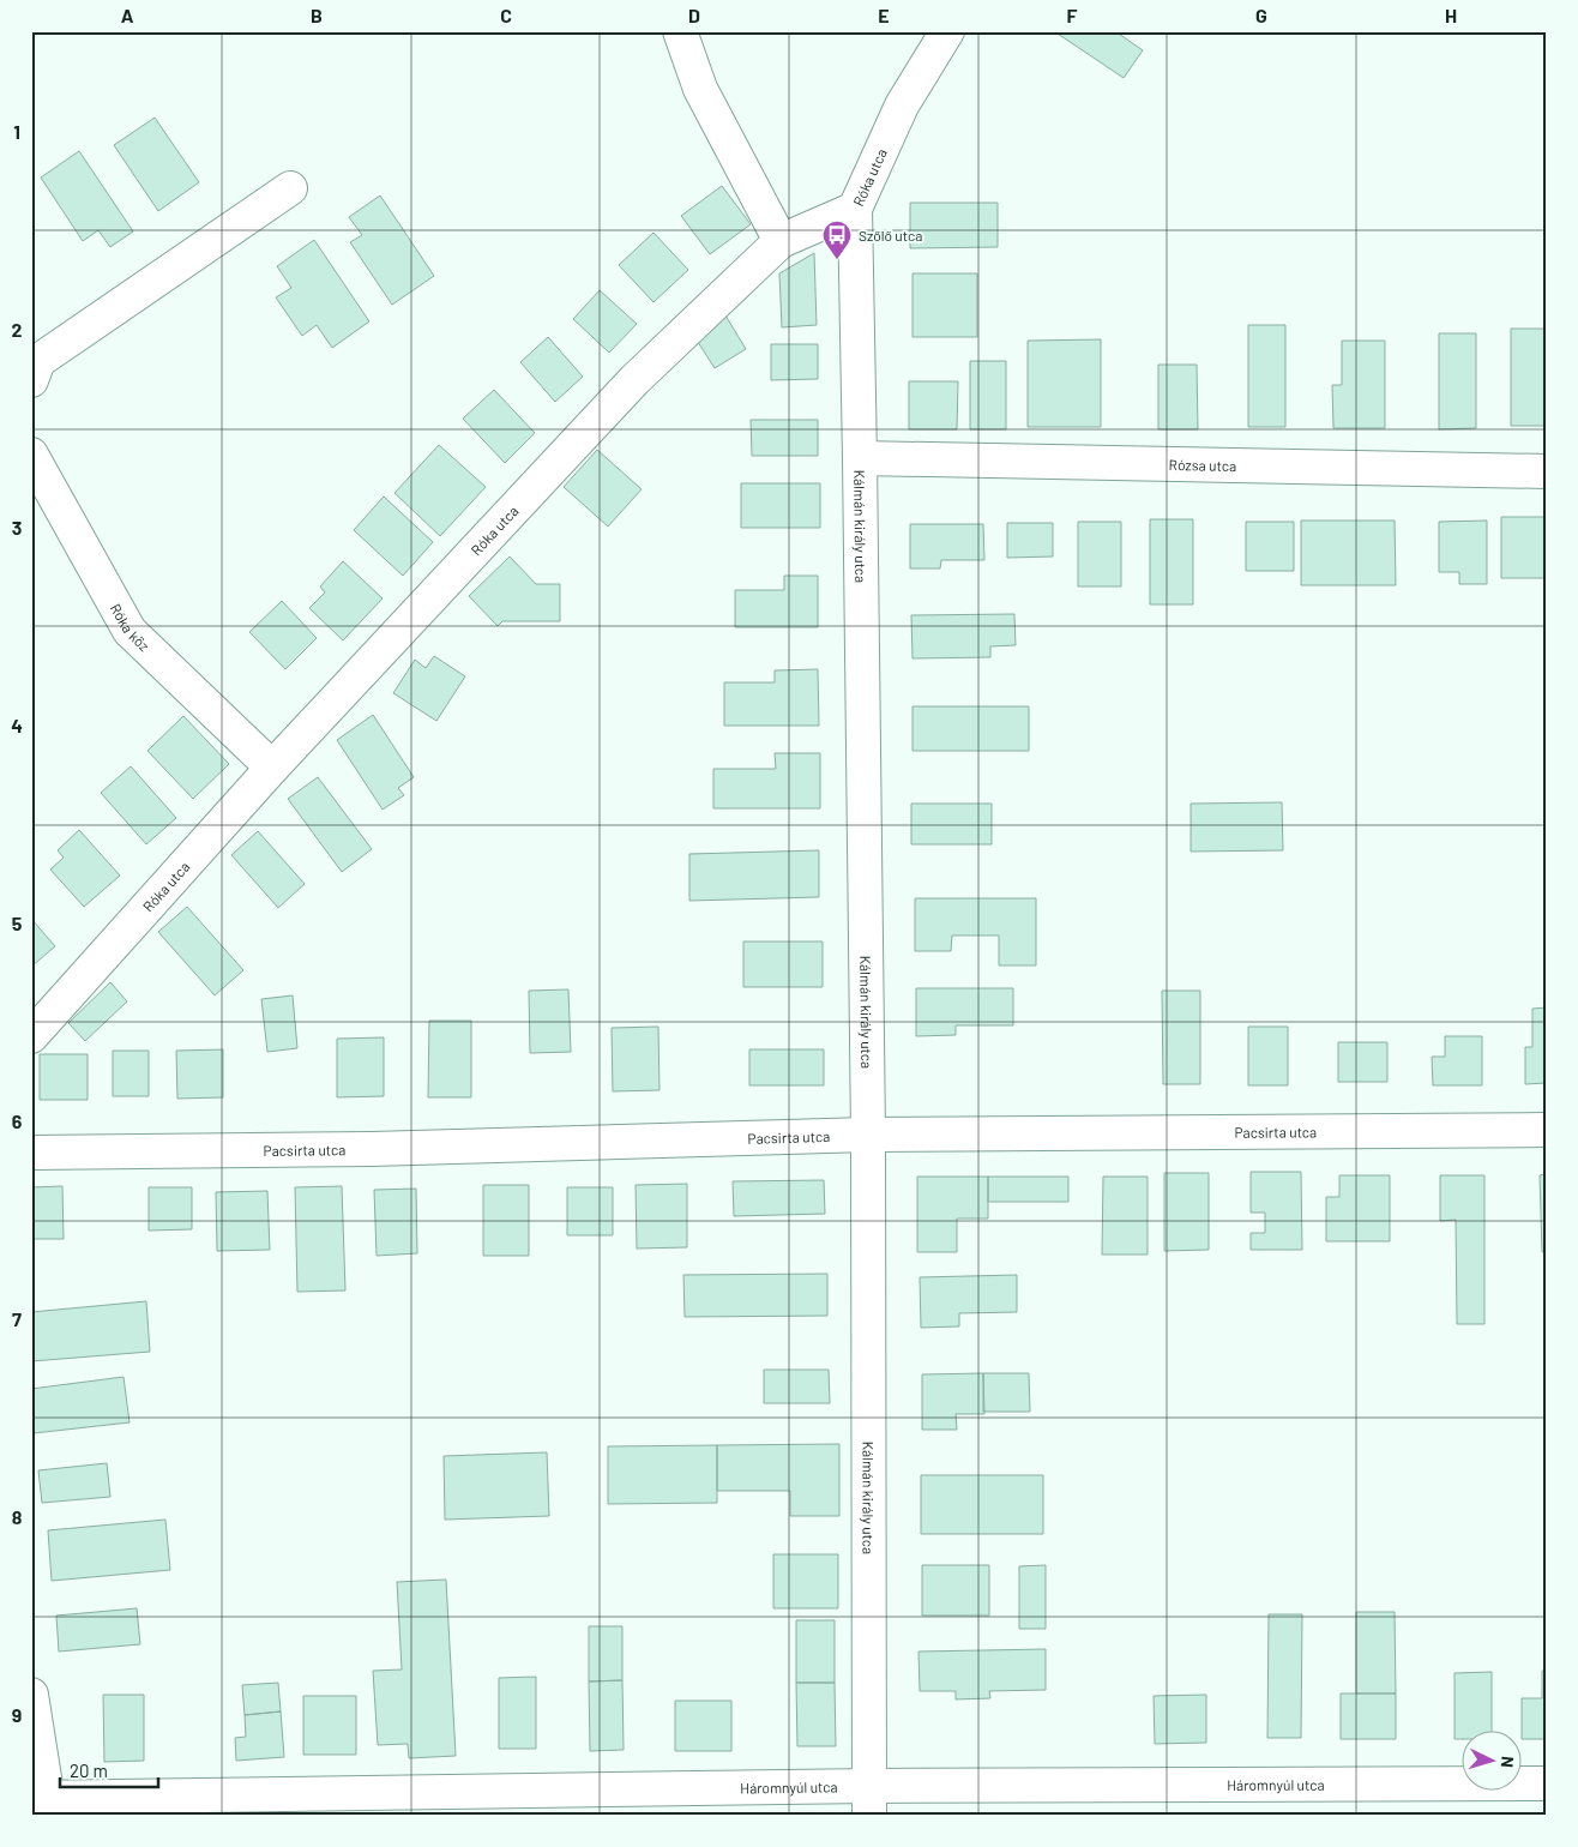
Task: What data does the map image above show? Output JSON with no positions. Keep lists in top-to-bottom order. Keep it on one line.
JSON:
{"streets":{"street":["Róka utca","Rózsa utca","Kálmán király utca","Róka köz","Pacsirta utca","Háromnyúl utca"]},"crossings":[["Róka utca","Kálmán király utca"],["Róka utca","Róka köz"],["Rózsa utca","Kálmán király utca"],["Kálmán király utca","Pacsirta utca"],["Kálmán király utca","Háromnyúl utca"]],"places":{"bus stop":["Szőlő utca"]},"scale_bar":"20 m","north":"right","grid":{"columns":["A","B","C","D","E","F","G","H"],"rows":["1","2","3","4","5","6","7","8","9"]}}
